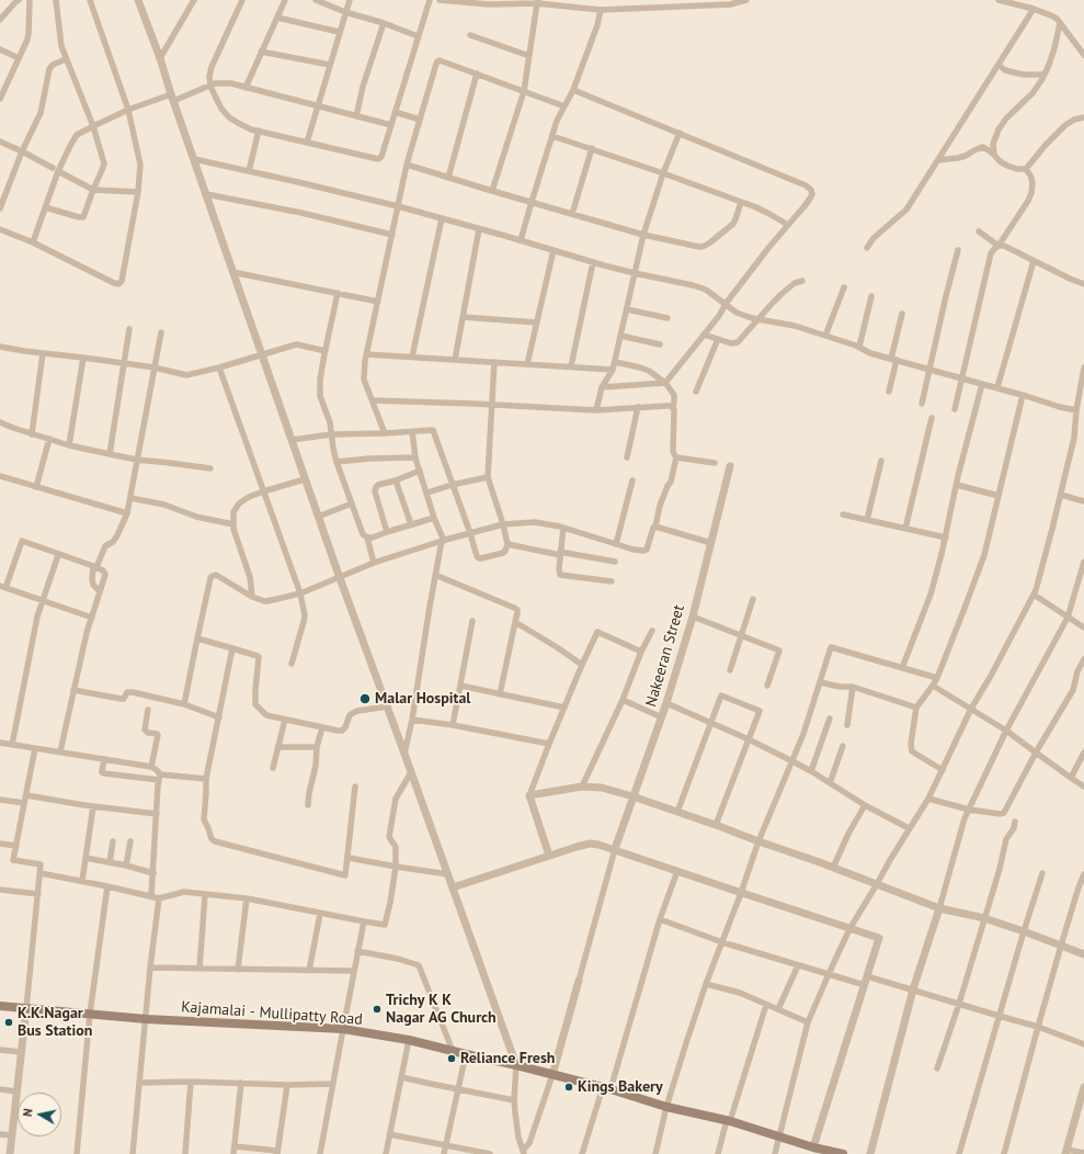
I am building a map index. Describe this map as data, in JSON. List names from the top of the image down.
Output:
{
  "streets": {
    "main road": ["Kajamalai - Mullipatty Road"],
    "street": ["Nakeeran Street"]
  },
  "places": [
    "Malar Hospital",
    "Trichy K K Nagar AG Church",
    "K.K.Nagar Bus Station",
    "Reliance Fresh",
    "Kings Bakery"
  ],
  "north": "left"
}
